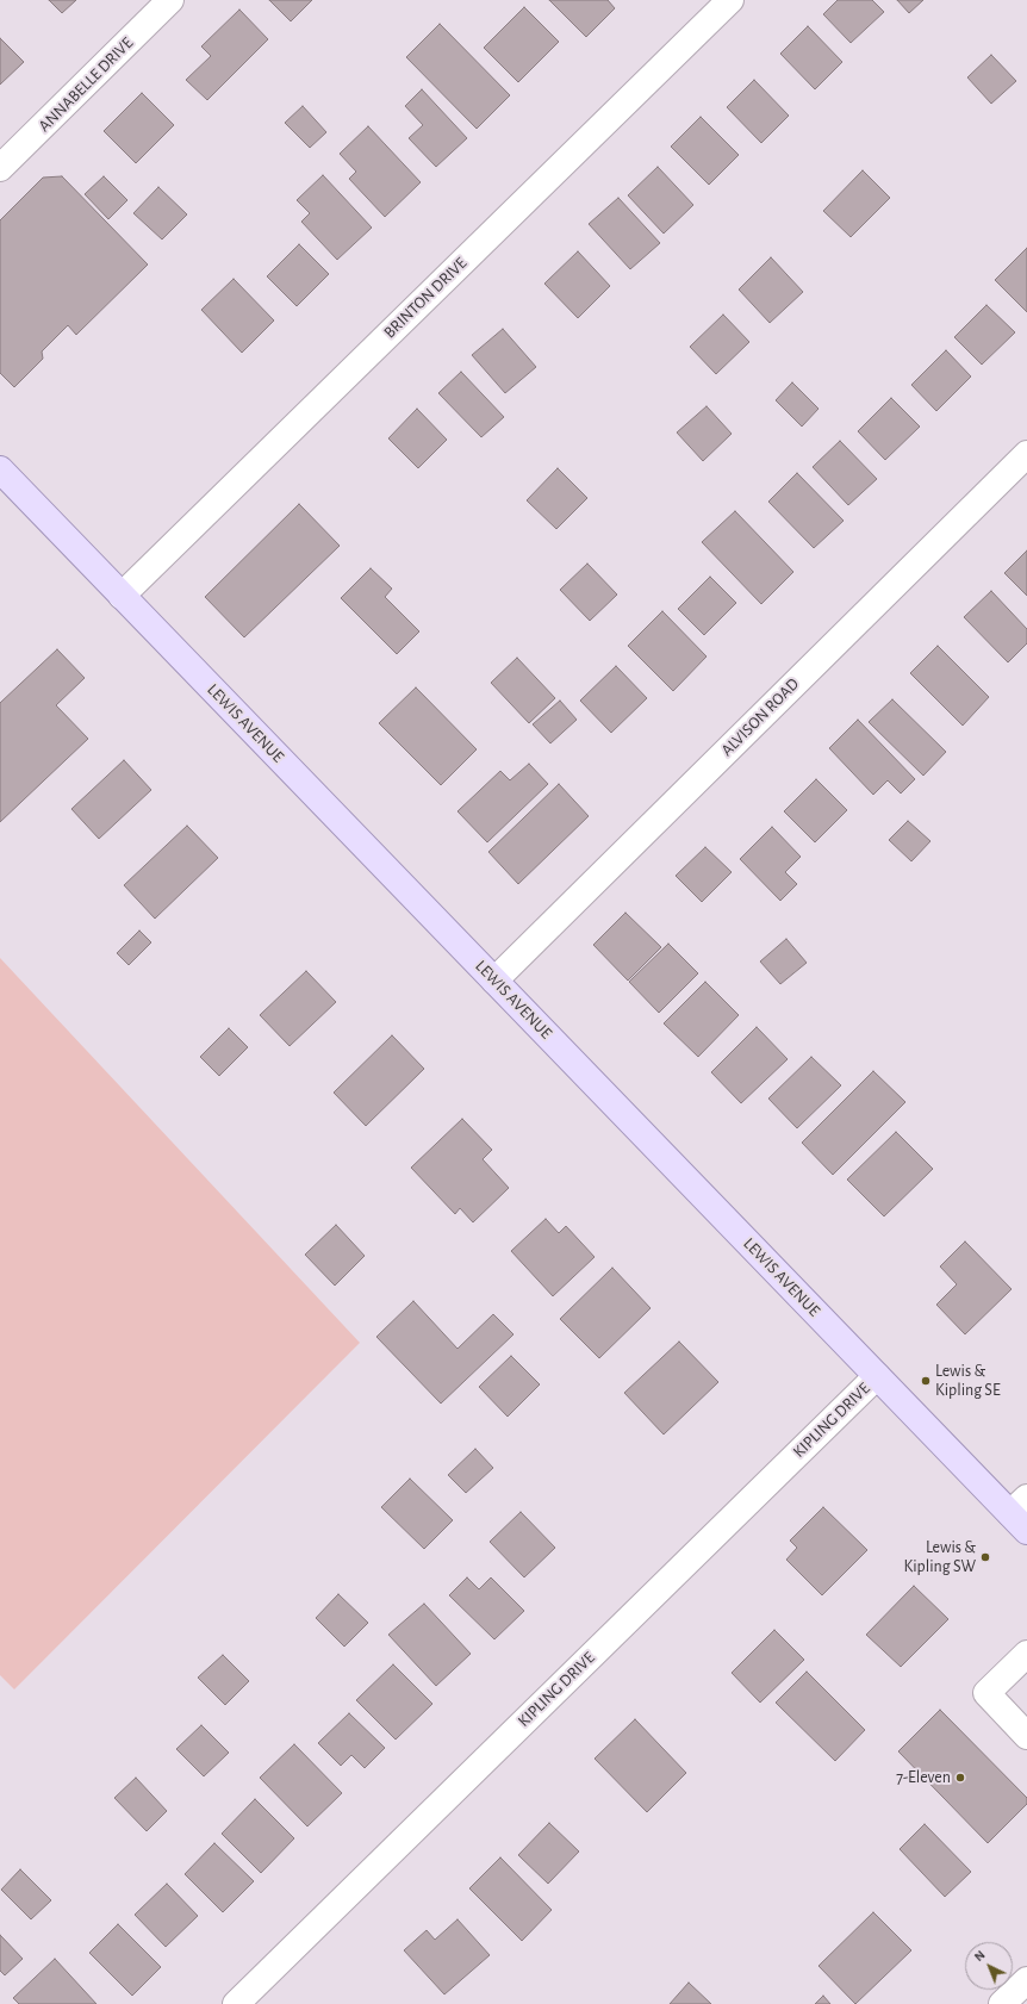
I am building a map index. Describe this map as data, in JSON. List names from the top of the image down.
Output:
{
  "streets": {
    "main road": ["LEWIS AVENUE"],
    "street": [
      "ANNABELLE DRIVE",
      "BRINTON DRIVE",
      "ALVISON ROAD",
      "KIPLING DRIVE"
    ]
  },
  "crossings": [
    ["BRINTON DRIVE", "LEWIS AVENUE"],
    ["ALVISON ROAD", "LEWIS AVENUE"],
    ["LEWIS AVENUE", "KIPLING DRIVE"]
  ],
  "places": ["Lewis & Kipling SE", "Lewis & Kipling SW", "7-Eleven"],
  "north": "top left"
}
